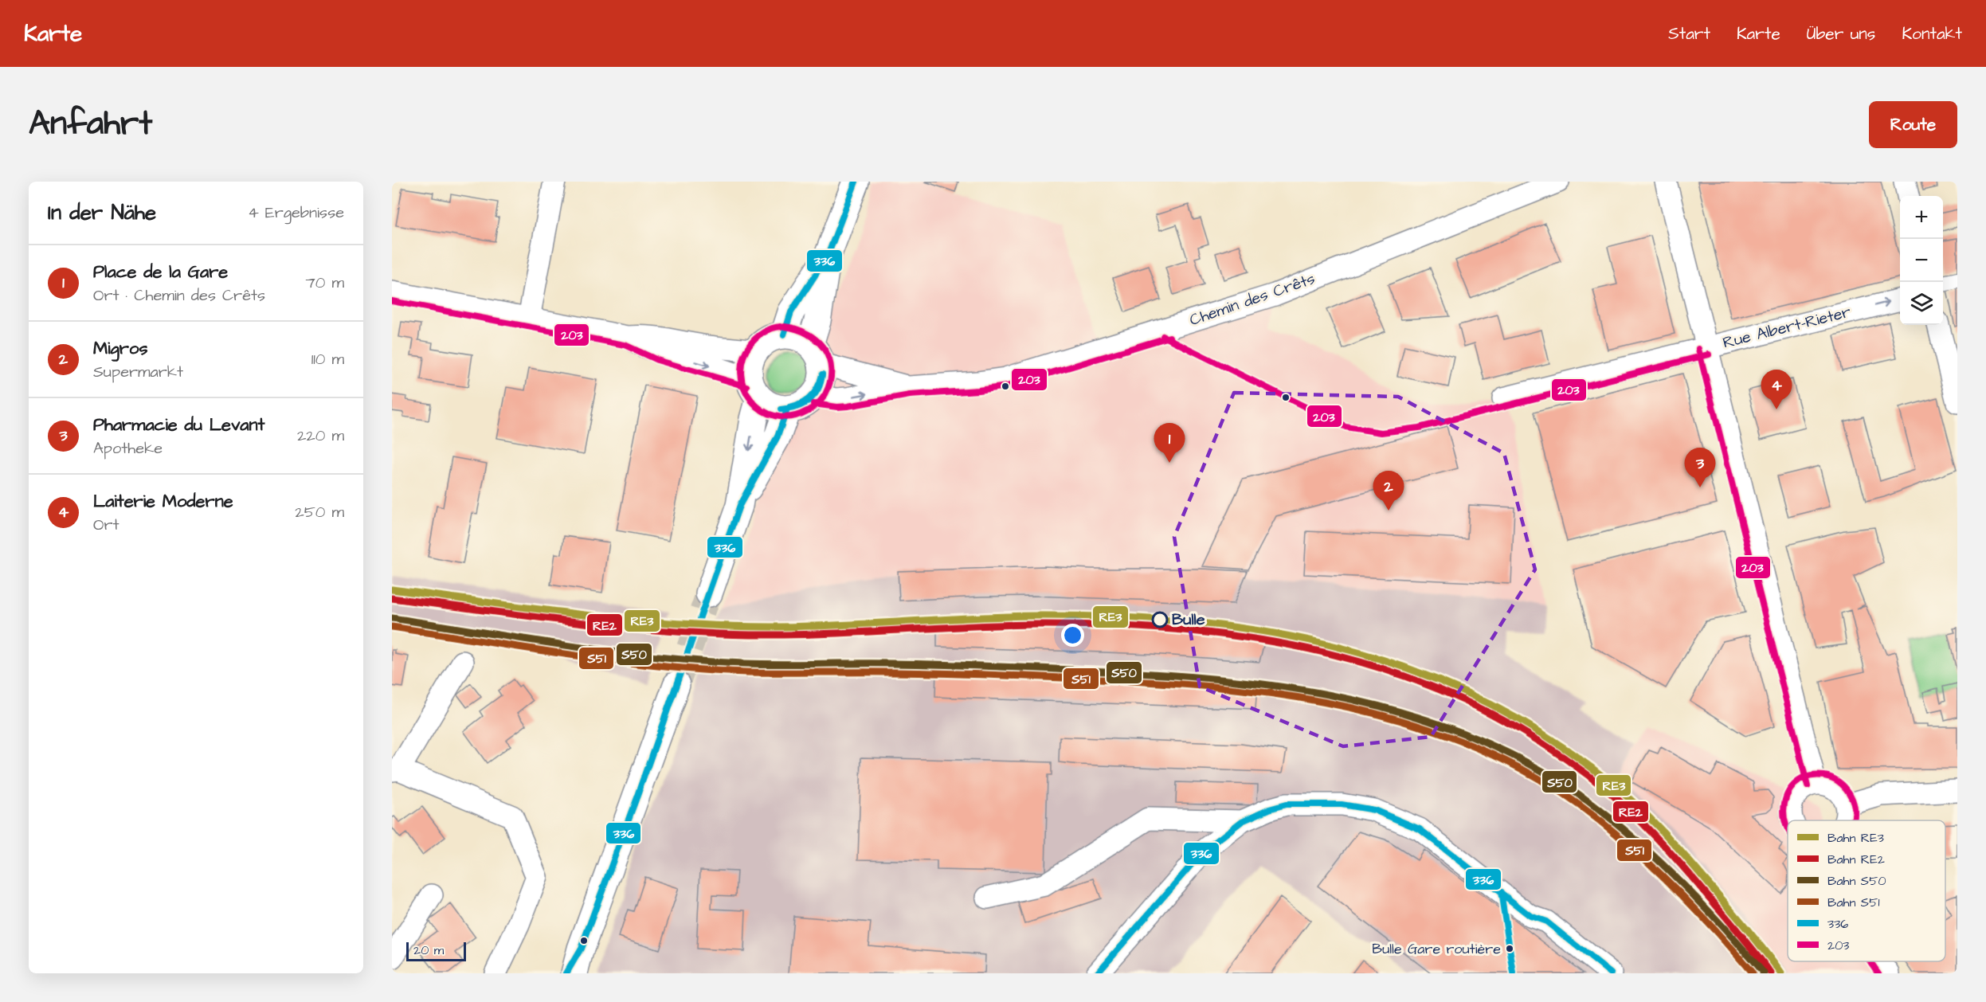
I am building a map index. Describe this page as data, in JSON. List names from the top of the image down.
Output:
{
  "streets": {
    "street": ["Chemin des Crêts", "Rue Albert-Rieter"]
  },
  "one_way": ["Rue Albert-Rieter"],
  "places": ["Bulle", "Bulle Gare routière"],
  "lines": [
    "transit line 336",
    "transit line 203",
    "rail line RE3",
    "rail line RE2",
    "rail line S50",
    "rail line S51"
  ],
  "legend": [
    "Bahn RE3",
    "Bahn RE2",
    "Bahn S50",
    "Bahn S51",
    "336",
    "203"
  ],
  "scale_bar": "20 m",
  "page": {
    "header": "Karte",
    "nav": [
      "Start",
      "Karte",
      "Über uns",
      "Kontakt"
    ],
    "title": "Anfahrt",
    "buttons": "Route",
    "heading": ["In der Nähe", "4 Ergebnisse"],
    "map_buttons": ["+", "−"],
    "list": [
      {
        "mark": "1",
        "name": "Place de la Gare",
        "note": "Ort · Chemin des Crêts",
        "value": "70 m"
      },
      {
        "mark": "2",
        "name": "Migros",
        "note": "Supermarkt",
        "value": "110 m"
      },
      {
        "mark": "3",
        "name": "Pharmacie du Levant",
        "note": "Apotheke",
        "value": "220 m"
      },
      {
        "mark": "4",
        "name": "Laiterie Moderne",
        "note": "Ort",
        "value": "250 m"
      }
    ],
    "pins": [
      "4",
      "1",
      "3",
      "2"
    ],
    "scale": "20 m"
  }
}
